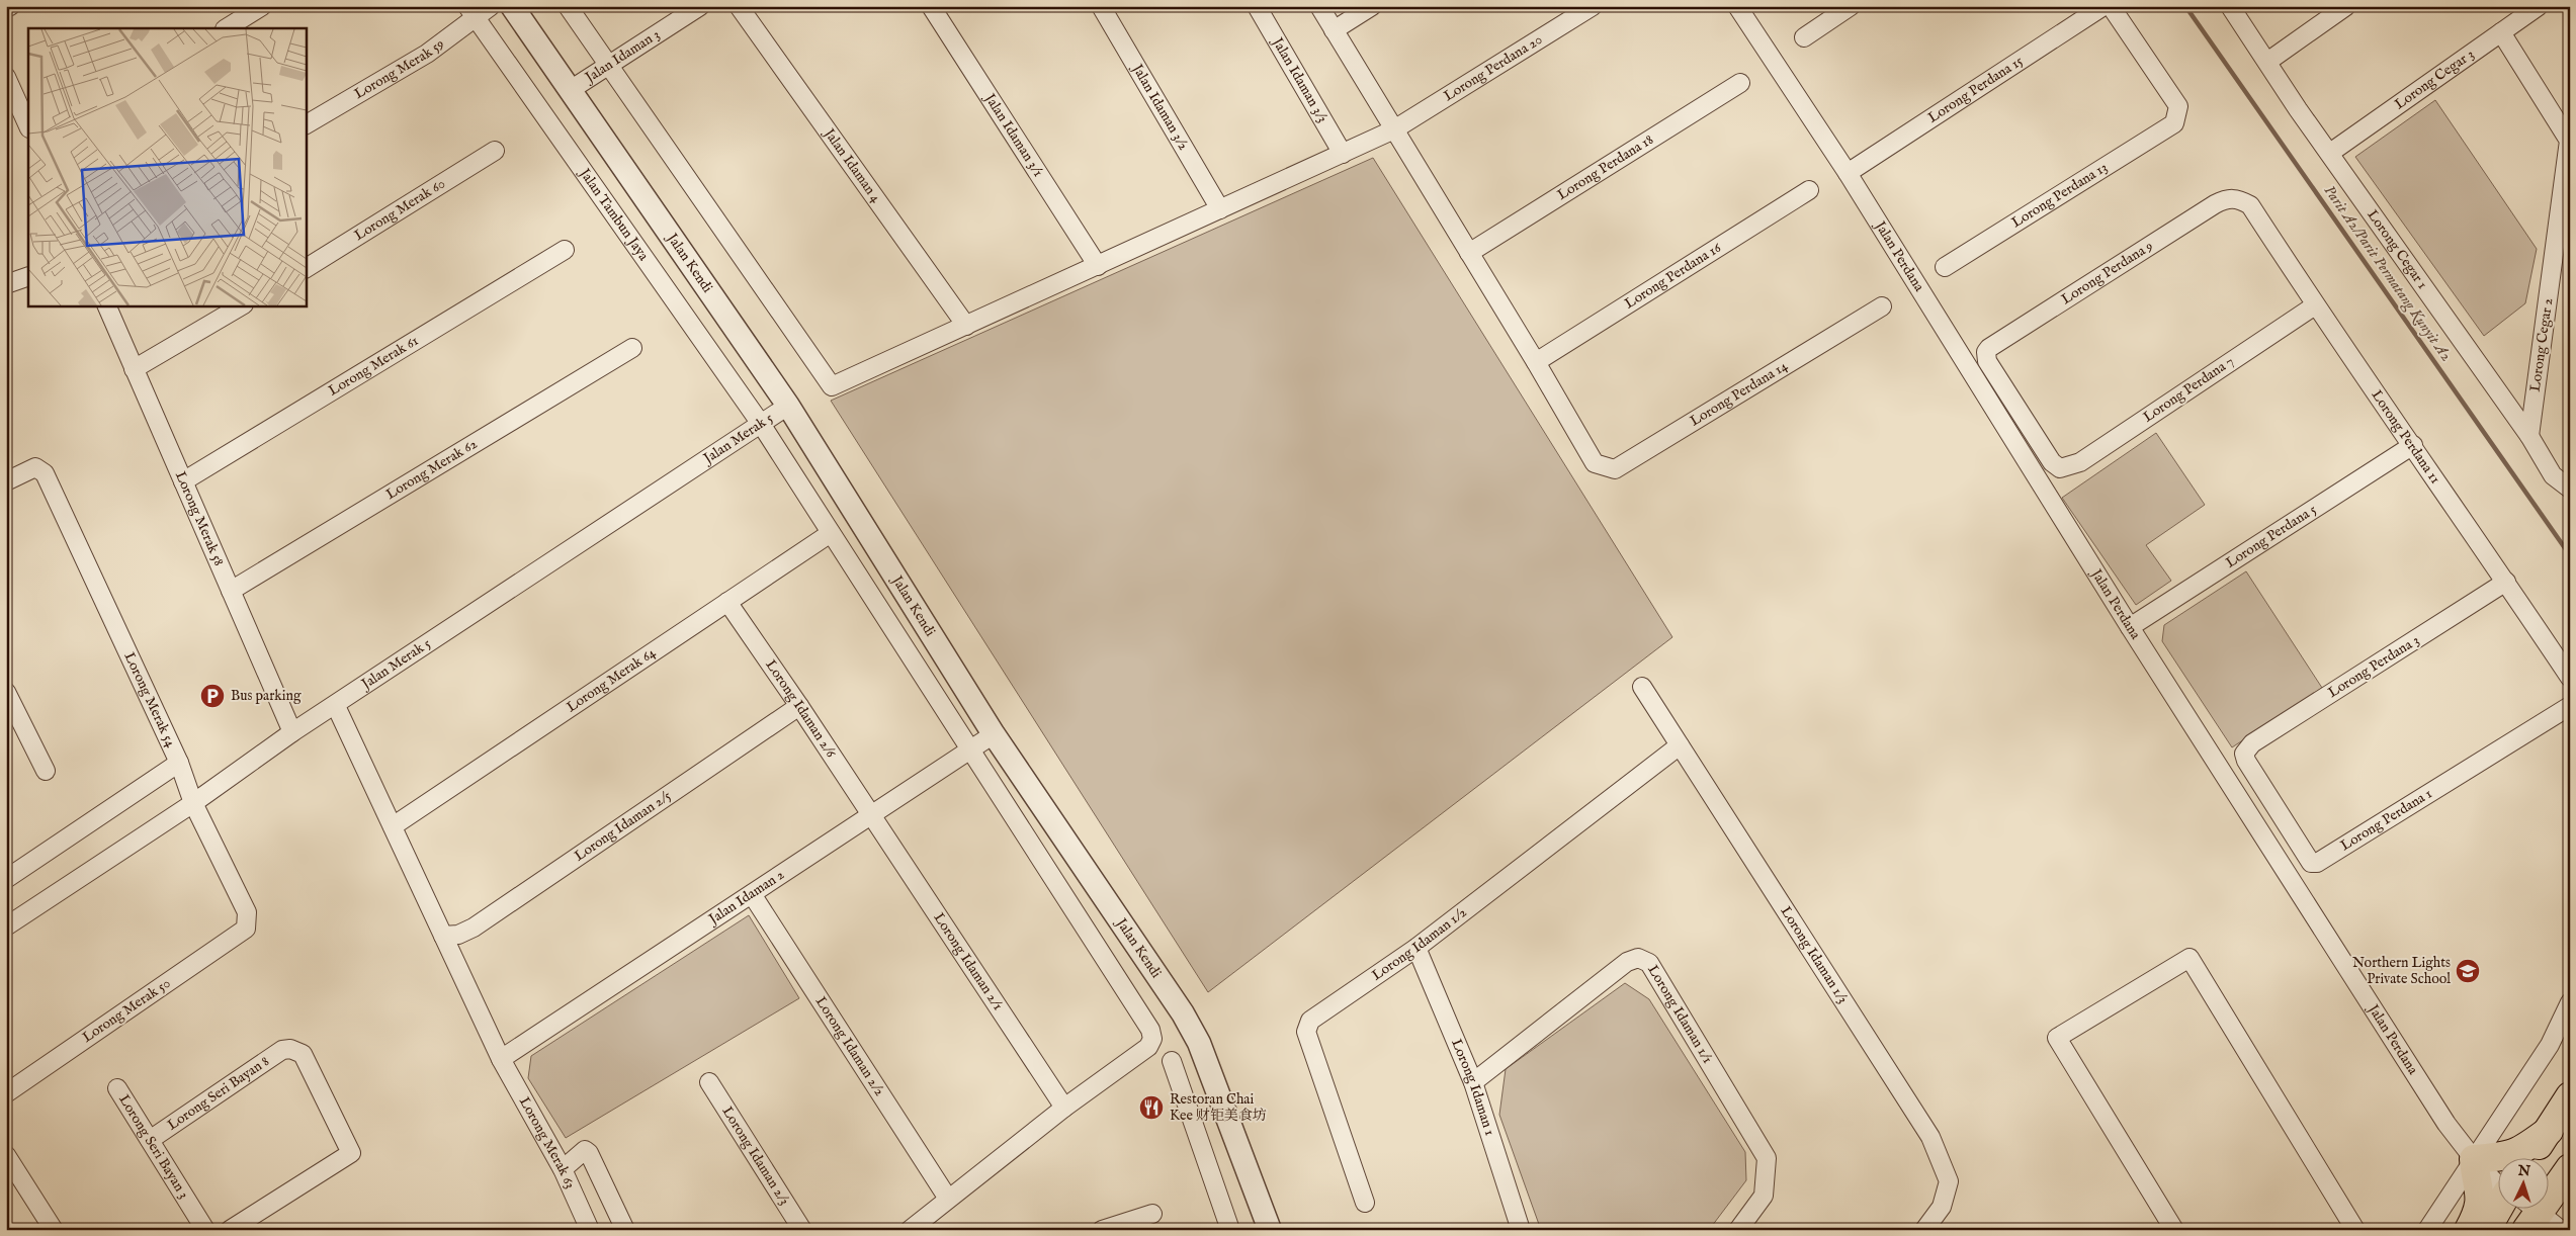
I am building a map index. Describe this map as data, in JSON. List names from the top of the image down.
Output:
{
  "streets": {
    "street": [
      "Jalan Idaman 3",
      "Lorong Perdana 20",
      "Lorong Merak 59",
      "Jalan Idaman 3/3",
      "Lorong Cegar 3",
      "Lorong Perdana 15",
      "Jalan Idaman 3/2",
      "Jalan Idaman 3/1",
      "Jalan Idaman 4",
      "Lorong Perdana 18",
      "Lorong Perdana 13",
      "Lorong Merak 60",
      "Jalan Tambun Jaya",
      "Lorong Cegar 1",
      "Jalan Perdana",
      "Jalan Kendi",
      "Lorong Perdana 9",
      "Lorong Perdana 16",
      "Lorong Cegar 2",
      "Lorong Merak 61",
      "Lorong Perdana 7",
      "Lorong Perdana 14",
      "Lorong Perdana 11",
      "Jalan Merak 5",
      "Lorong Merak 62",
      "Lorong Merak 58",
      "Lorong Perdana 5",
      "Lorong Perdana 3",
      "Lorong Merak 64",
      "Lorong Merak 54",
      "Lorong Idaman 2/6",
      "Lorong Perdana 1",
      "Lorong Idaman 2/5",
      "Jalan Idaman 2",
      "Lorong Idaman 1/2",
      "Lorong Idaman 1/3",
      "Lorong Idaman 2/1",
      "Lorong Merak 50",
      "Lorong Idaman 1/1",
      "Lorong Idaman 2/2",
      "Lorong Idaman 1",
      "Lorong Seri Bayan 8",
      "Lorong Merak 63",
      "Lorong Seri Bayan 3",
      "Lorong Idaman 2/3"
    ]
  },
  "crossings": [
    ["Jalan Idaman 3", "Lorong Perdana 20"],
    ["Jalan Idaman 3", "Jalan Kendi"],
    ["Lorong Perdana 20", "Jalan Idaman 3/3"],
    ["Lorong Perdana 20", "Jalan Idaman 3/2"],
    ["Lorong Perdana 20", "Jalan Idaman 3/1"],
    ["Lorong Perdana 20", "Jalan Idaman 4"],
    ["Lorong Merak 59", "Jalan Tambun Jaya"],
    ["Lorong Cegar 3", "Lorong Cegar 1"],
    ["Lorong Cegar 3", "Lorong Cegar 2"],
    ["Lorong Perdana 15", "Jalan Perdana"],
    ["Jalan Tambun Jaya", "Jalan Merak 5"],
    ["Lorong Cegar 1", "Lorong Cegar 2"],
    ["Jalan Perdana", "Lorong Perdana 5"],
    ["Jalan Kendi", "Jalan Merak 5"],
    ["Jalan Kendi", "Jalan Idaman 2"],
    ["Lorong Perdana 9", "Lorong Perdana 7"],
    ["Lorong Perdana 9", "Lorong Perdana 11"],
    ["Lorong Perdana 16", "Lorong Perdana 14"],
    ["Lorong Merak 61", "Lorong Merak 58"],
    ["Lorong Perdana 7", "Lorong Perdana 11"],
    ["Lorong Perdana 11", "Lorong Perdana 5"],
    ["Lorong Perdana 11", "Lorong Perdana 3"],
    ["Jalan Merak 5", "Lorong Merak 58"],
    ["Jalan Merak 5", "Lorong Merak 54"],
    ["Jalan Merak 5", "Lorong Merak 63"],
    ["Lorong Merak 62", "Lorong Merak 58"],
    ["Lorong Perdana 3", "Lorong Perdana 1"],
    ["Lorong Merak 64", "Lorong Idaman 2/6"],
    ["Lorong Merak 64", "Lorong Merak 63"],
    ["Lorong Merak 54", "Lorong Merak 50"],
    ["Lorong Idaman 2/6", "Lorong Idaman 2/5"],
    ["Lorong Idaman 2/6", "Jalan Idaman 2"],
    ["Lorong Idaman 2/6", "Lorong Idaman 2/1"],
    ["Lorong Idaman 2/5", "Lorong Merak 63"],
    ["Jalan Idaman 2", "Lorong Idaman 2/1"],
    ["Jalan Idaman 2", "Lorong Idaman 2/2"],
    ["Jalan Idaman 2", "Lorong Merak 63"],
    ["Lorong Idaman 1/2", "Lorong Idaman 1/3"],
    ["Lorong Idaman 1/2", "Lorong Idaman 1"],
    ["Lorong Idaman 1/1", "Lorong Idaman 1"],
    ["Lorong Seri Bayan 8", "Lorong Seri Bayan 3"]
  ],
  "water": ["Parit A2/Parit Permatang Kunyit A2"],
  "places": {
    "parking": ["Bus parking"],
    "school or university": ["Northern Lights Private School"],
    "restaurant": ["Restoran Chai Kee 财钜美食坊"]
  },
  "north": "top"
}
